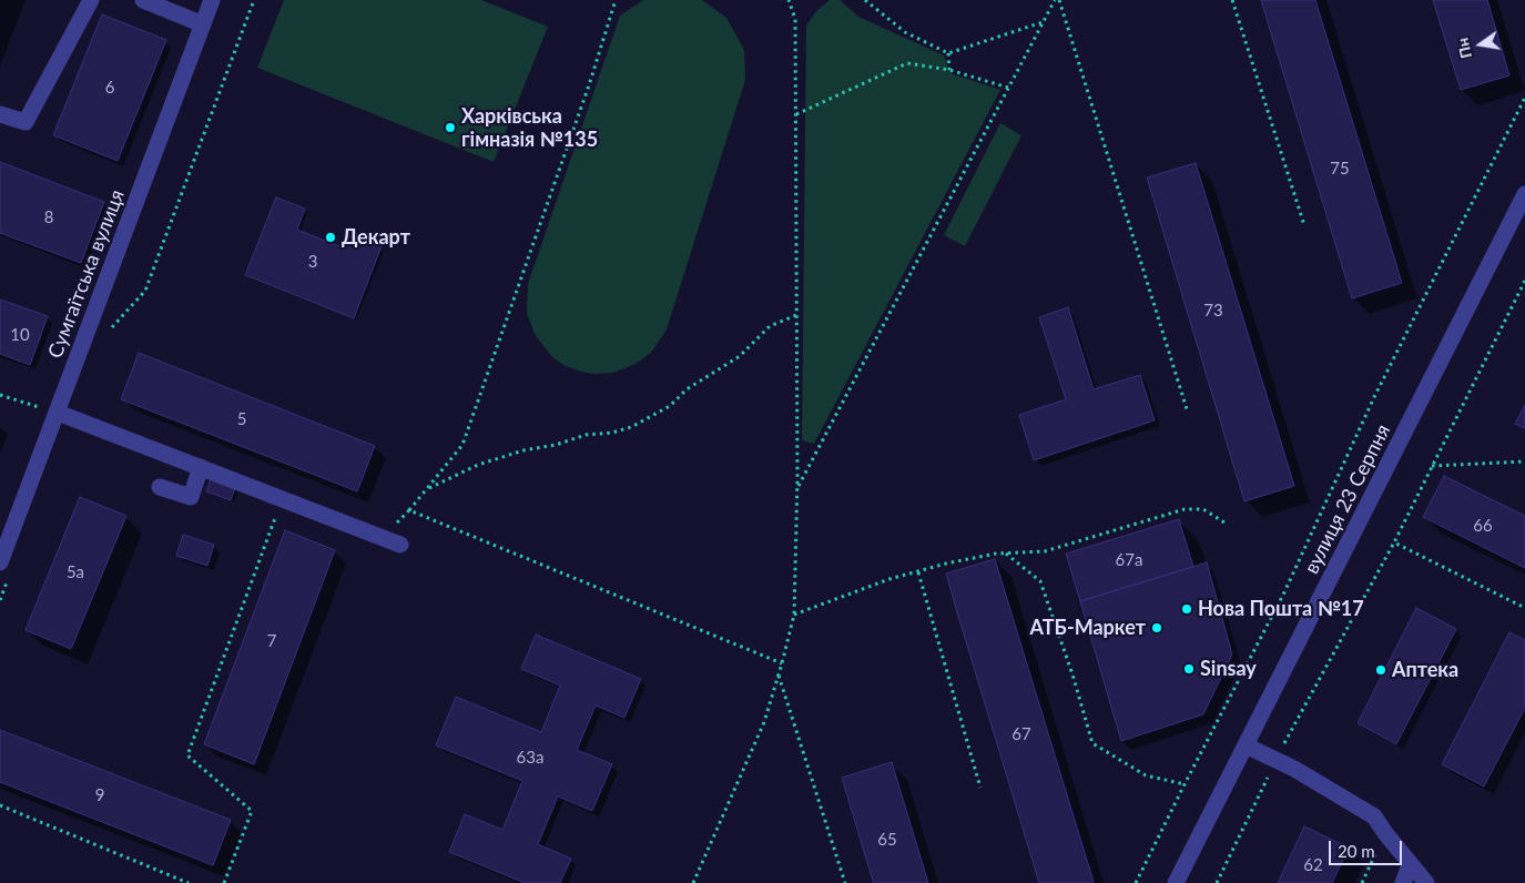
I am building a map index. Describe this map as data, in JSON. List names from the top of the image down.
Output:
{
  "streets": {
    "street": ["Сумгаїтська вулиця", "вулиця 23 Серпня"]
  },
  "places": [
    "Харківська гімназія №135",
    "Декарт",
    "Нова Пошта №17",
    "АТБ-Маркет",
    "Sinsay",
    "Аптека"
  ],
  "house_numbers": [
    "6",
    "75",
    "8",
    "3",
    "73",
    "10",
    "5",
    "66",
    "67а",
    "5а",
    "7",
    "67",
    "63а",
    "9",
    "65",
    "62"
  ],
  "scale_bar": "20 m",
  "north": "left"
}
